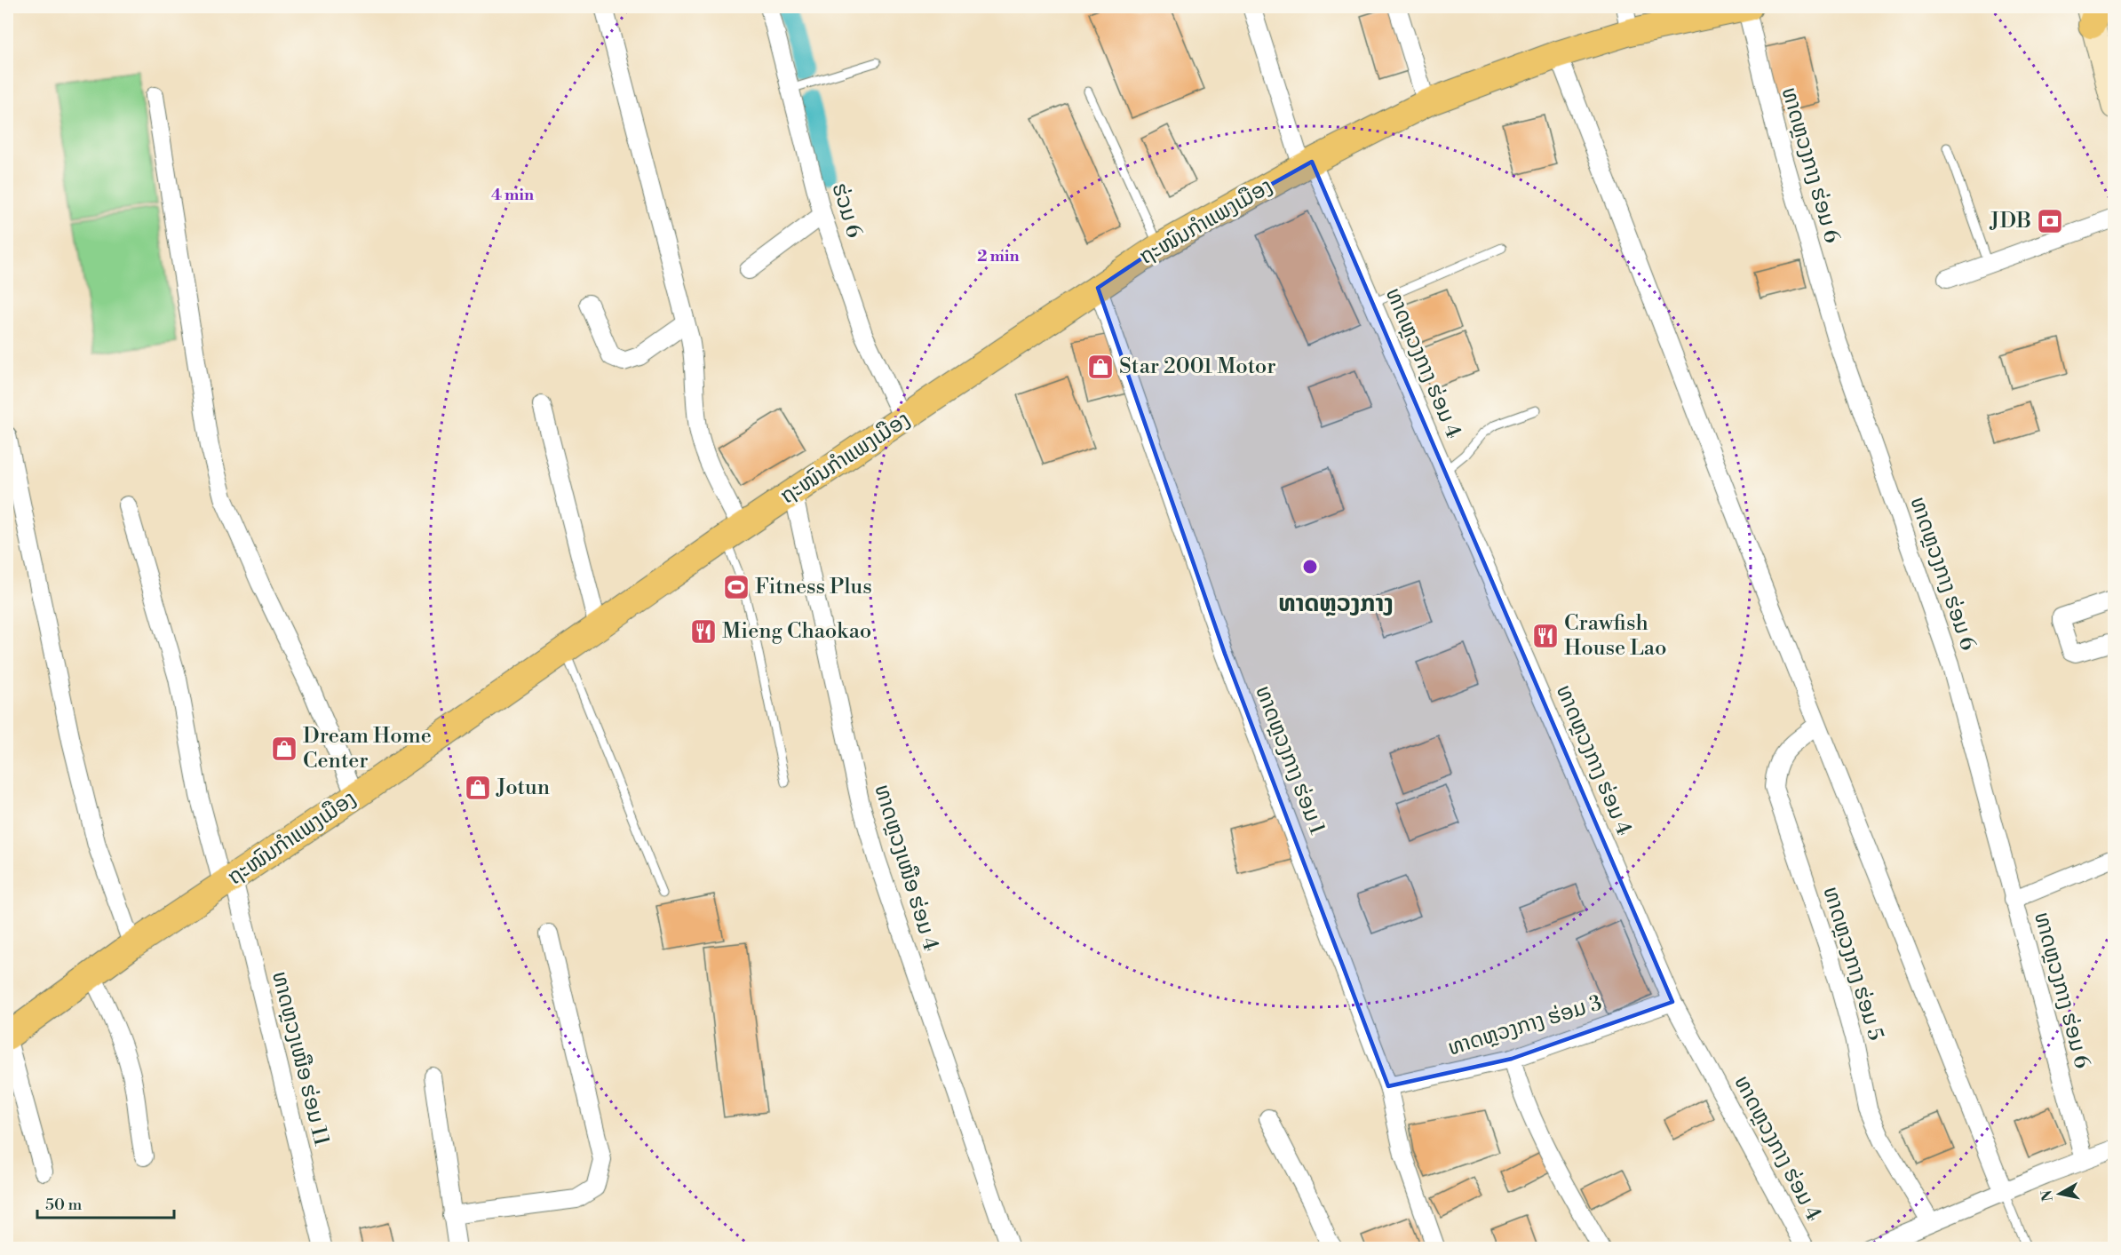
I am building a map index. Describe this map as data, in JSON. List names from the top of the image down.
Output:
{
  "streets": {
    "main road": ["ຖະໜົນກຳແພງເມືອງ"],
    "street": [
      "ທາດຫຼວງກາງ ຮ່ອມ 6",
      "ຮ່ວມ 6",
      "ທາດຫຼວງກາງ ຮ່ອມ 4",
      "ທາດຫຼວງກາງ ຮ່ອມ 1",
      "ທາດຫຼວງເໜືອ ຮ່ອມ 4",
      "ທາດຫຼວງກາງ ຮ່ອມ 5",
      "ທາດຫຼວງກາງ ຮ່ອມ 3",
      "ທາດຫຼວງເໜືອ ຮ່ອມ 11"
    ]
  },
  "crossings": [
    ["ທາດຫຼວງກາງ ຮ່ອມ 6", "ຖະໜົນກຳແພງເມືອງ"],
    ["ຮ່ວມ 6", "ຖະໜົນກຳແພງເມືອງ"],
    ["ຖະໜົນກຳແພງເມືອງ", "ທາດຫຼວງກາງ ຮ່ອມ 4"],
    ["ຖະໜົນກຳແພງເມືອງ", "ທາດຫຼວງກາງ ຮ່ອມ 1"],
    ["ຖະໜົນກຳແພງເມືອງ", "ທາດຫຼວງເໜືອ ຮ່ອມ 4"],
    ["ຖະໜົນກຳແພງເມືອງ", "ທາດຫຼວງເໜືອ ຮ່ອມ 11"],
    ["ທາດຫຼວງກາງ ຮ່ອມ 4", "ທາດຫຼວງກາງ ຮ່ອມ 3"],
    ["ທາດຫຼວງກາງ ຮ່ອມ 1", "ທາດຫຼວງກາງ ຮ່ອມ 3"]
  ],
  "districts": ["ທາດຫຼວງກາງ"],
  "places": {
    "bank": ["JDB"],
    "shop": ["Star 2001 Motor", "Dream Home Center", "Jotun"],
    "sports": ["Fitness Plus"],
    "restaurant": ["Mieng Chaokao", "Crawfish House Lao"]
  },
  "scale_bar": "50 m",
  "north": "left",
  "rings": ["4 min", "2 min"]
}
